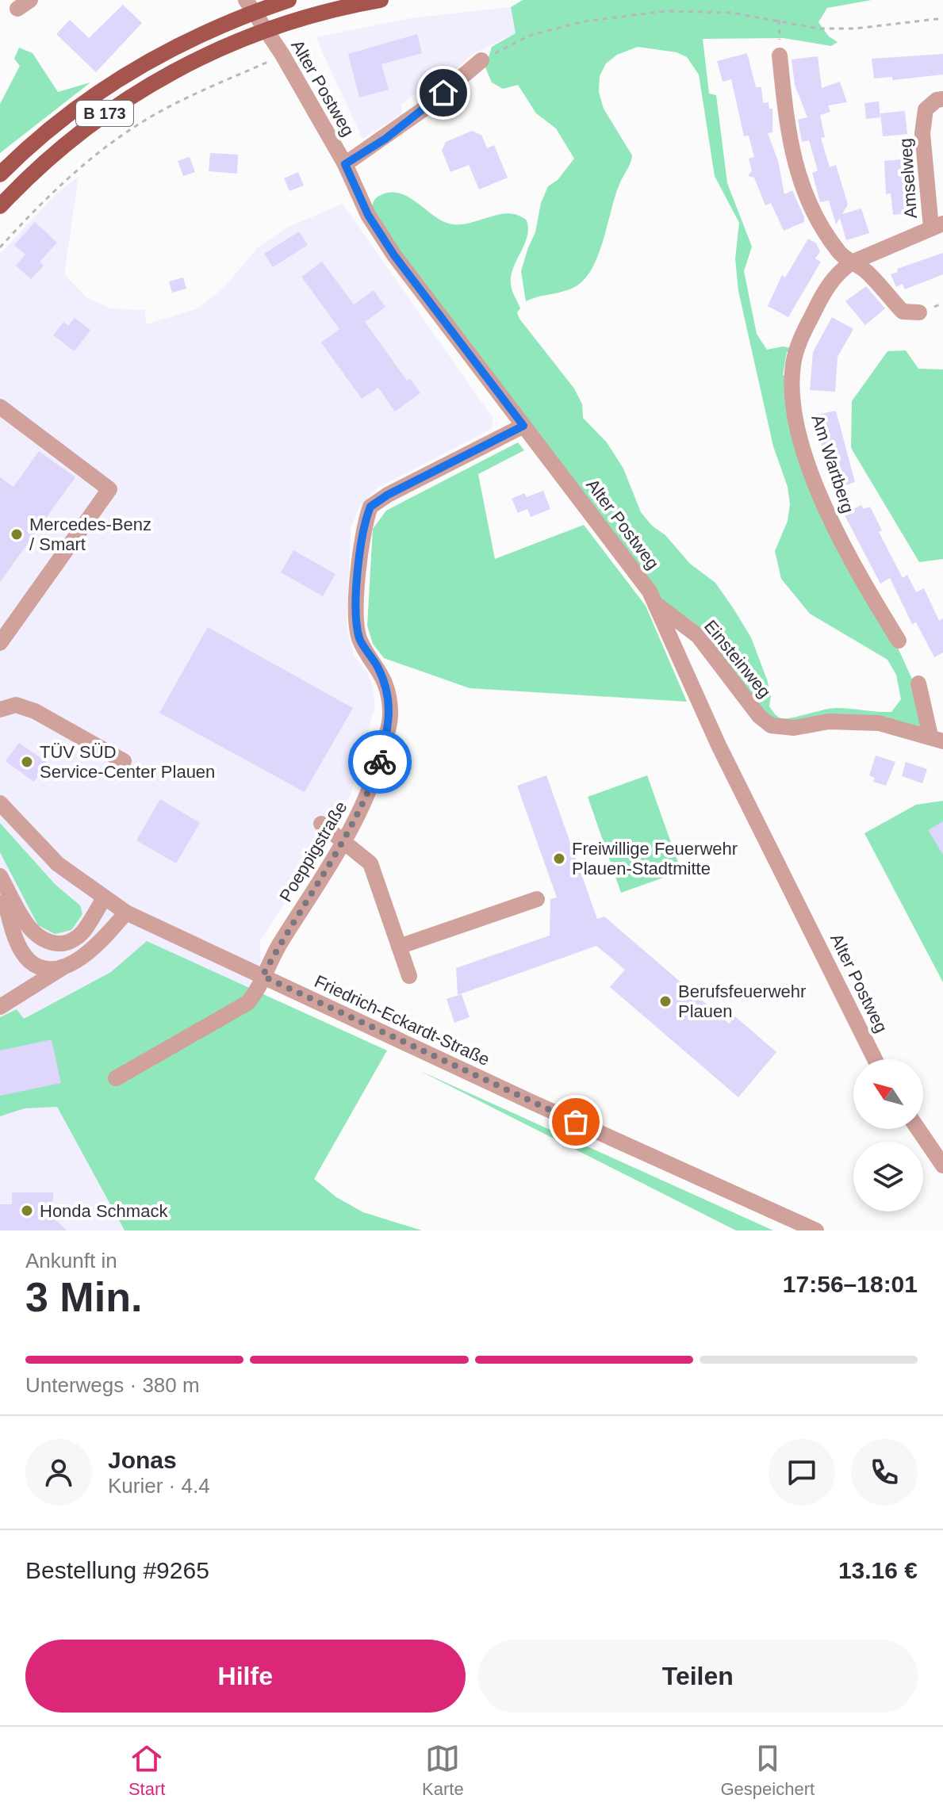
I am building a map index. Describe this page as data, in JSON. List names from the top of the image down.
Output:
{
  "streets": {
    "main road": ["B 173"],
    "street": [
      "Alter Postweg",
      "Amselweg",
      "Am Wartberg",
      "Einsteinweg",
      "Poeppigstraße",
      "Friedrich-Eckardt-Straße"
    ]
  },
  "crossings": [
    ["Alter Postweg", "Einsteinweg"],
    ["Alter Postweg", "Poeppigstraße"],
    ["Amselweg", "Am Wartberg"],
    ["Poeppigstraße", "Friedrich-Eckardt-Straße"]
  ],
  "places": [
    "Mercedes-Benz / Smart",
    "TÜV SÜD Service-Center Plauen",
    "Freiwillige Feuerwehr Plauen-Stadtmitte",
    "Berufsfeuerwehr Plauen",
    "Honda Schmack"
  ],
  "north": "top left",
  "page": {
    "heading": ["3 Min.", "Ankunft in", "17:56–18:01"],
    "panel": [
      "Jonas",
      "Kurier · 4.4",
      "Bestellung #9265",
      "13.16 €"
    ],
    "bar": "Unterwegs · 380 m",
    "buttons": ["Hilfe", "Teilen"],
    "tabs": ["Start", "Karte", "Gespeichert"]
  }
}
